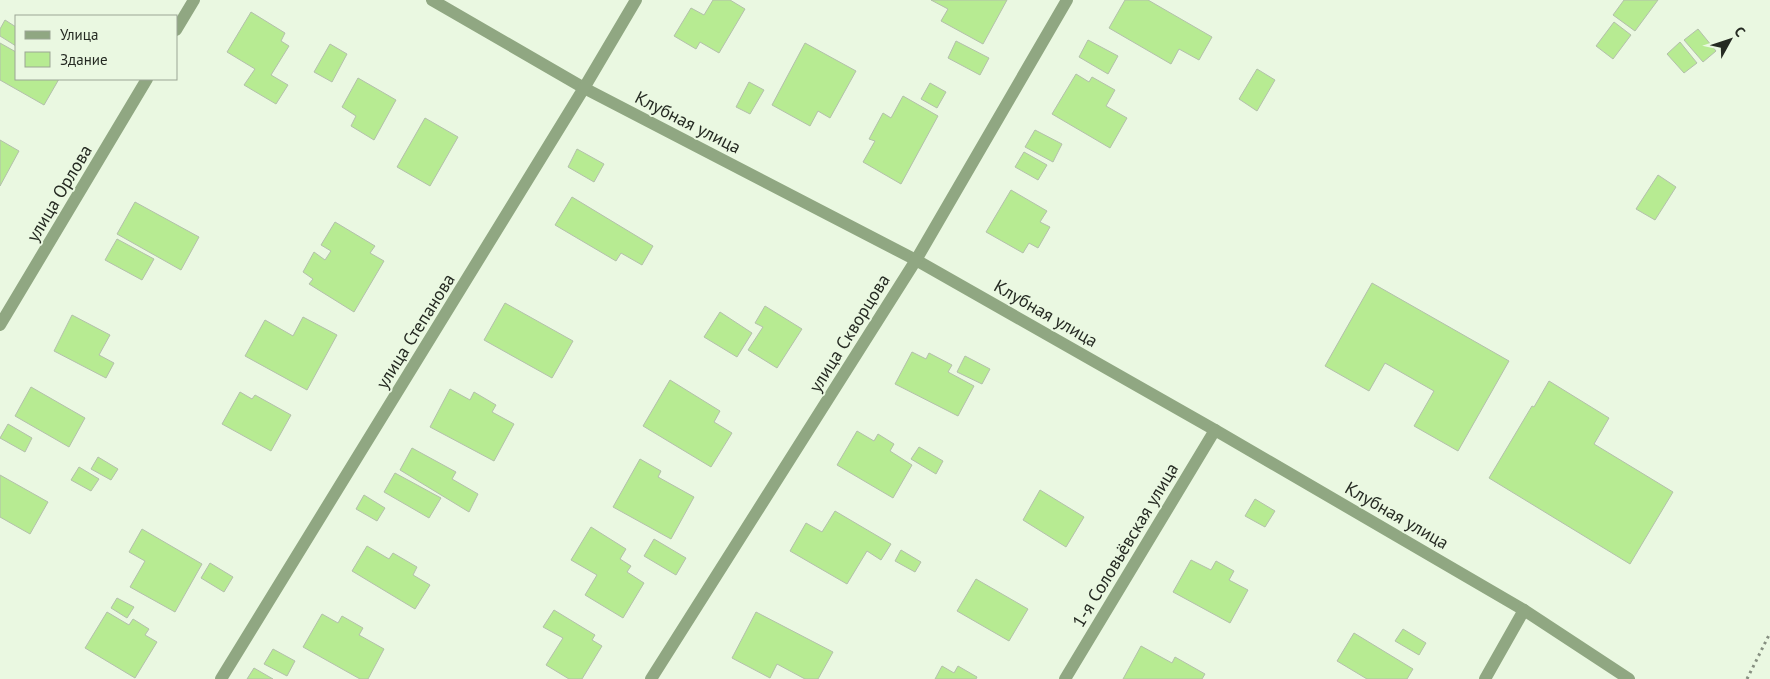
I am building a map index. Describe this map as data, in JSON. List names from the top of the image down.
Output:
{
  "streets": {
    "street": [
      "Клубная улица",
      "улица Орлова",
      "улица Степанова",
      "улица Скворцова",
      "1-я Соловьёвская улица"
    ]
  },
  "crossings": [
    ["Клубная улица", "улица Степанова"],
    ["Клубная улица", "улица Скворцова"],
    ["Клубная улица", "1-я Соловьёвская улица"]
  ],
  "legend": ["Улица", "Здание"],
  "north": "top right"
}
